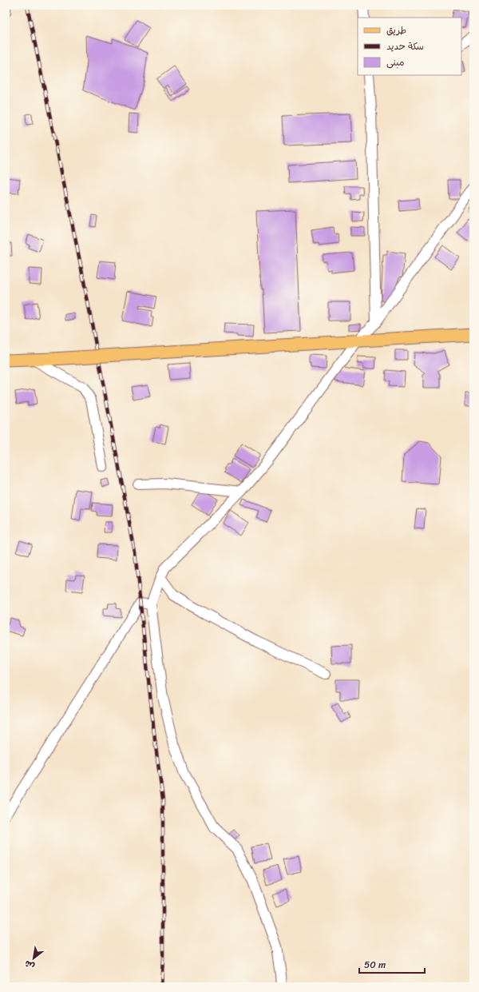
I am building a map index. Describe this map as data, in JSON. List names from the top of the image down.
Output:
{
  "legend": ["طريق", "سكة حديد", "مبنى"],
  "scale_bar": "50 m",
  "north": "bottom left"
}
